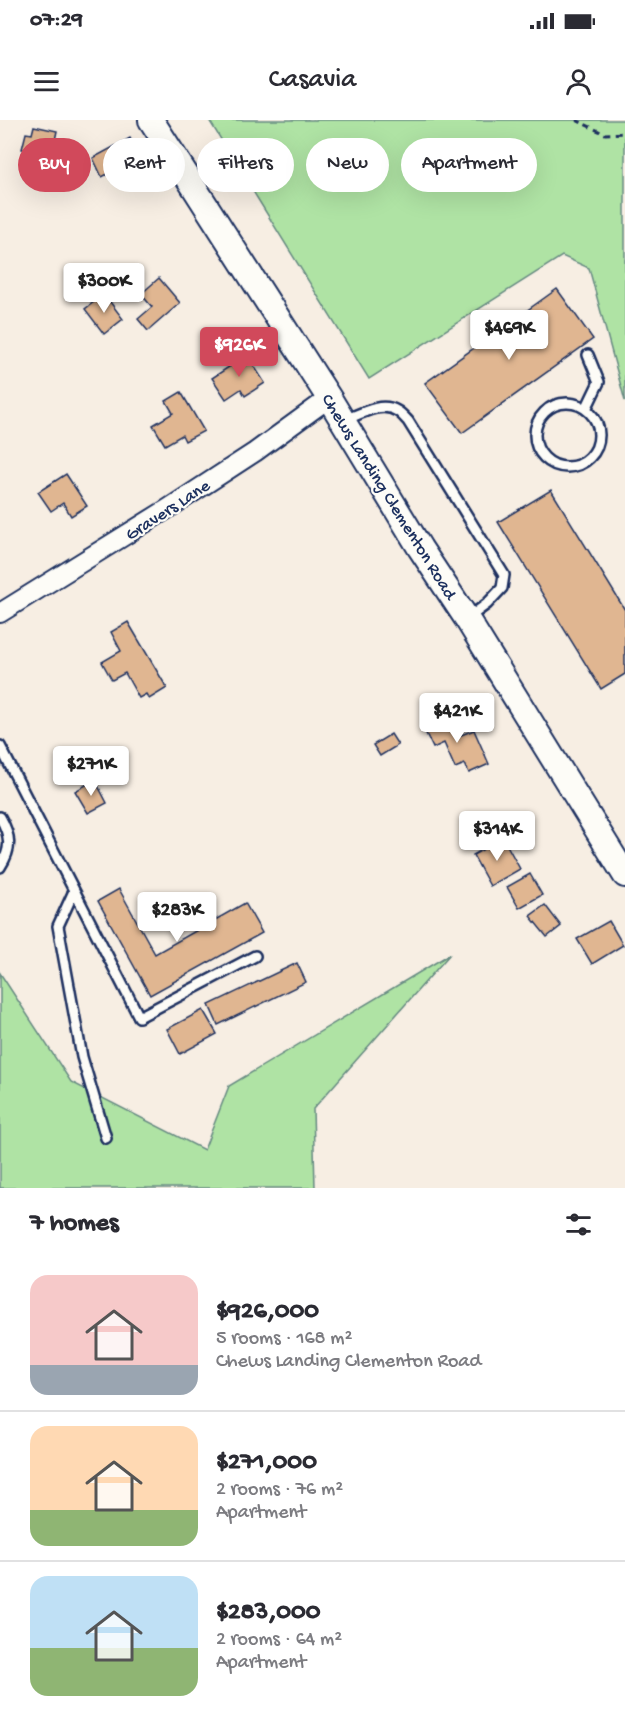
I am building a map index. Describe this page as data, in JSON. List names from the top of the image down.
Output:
{
  "streets": {
    "main road": ["Chews Landing Clementon Road"],
    "street": ["Gravers Lane"]
  },
  "crossings": [
    ["Chews Landing Clementon Road", "Gravers Lane"]
  ],
  "page": {
    "status": "07:29",
    "header": "Casavia",
    "chip": [
      "Buy",
      "Rent",
      "Filters",
      "New",
      "Apartment"
    ],
    "price": [
      "$300K",
      "$469K",
      "$926K",
      "$421K",
      "$271K",
      "$314K",
      "$283K"
    ],
    "heading": "7 homes",
    "list": [
      {
        "name": "$926,000",
        "note": "5 rooms · 168 m² · Chews Landing Clementon Road"
      },
      {
        "name": "$271,000",
        "note": "2 rooms · 76 m² · Apartment"
      },
      {
        "name": "$283,000",
        "note": "2 rooms · 64 m² · Apartment"
      }
    ]
  }
}
